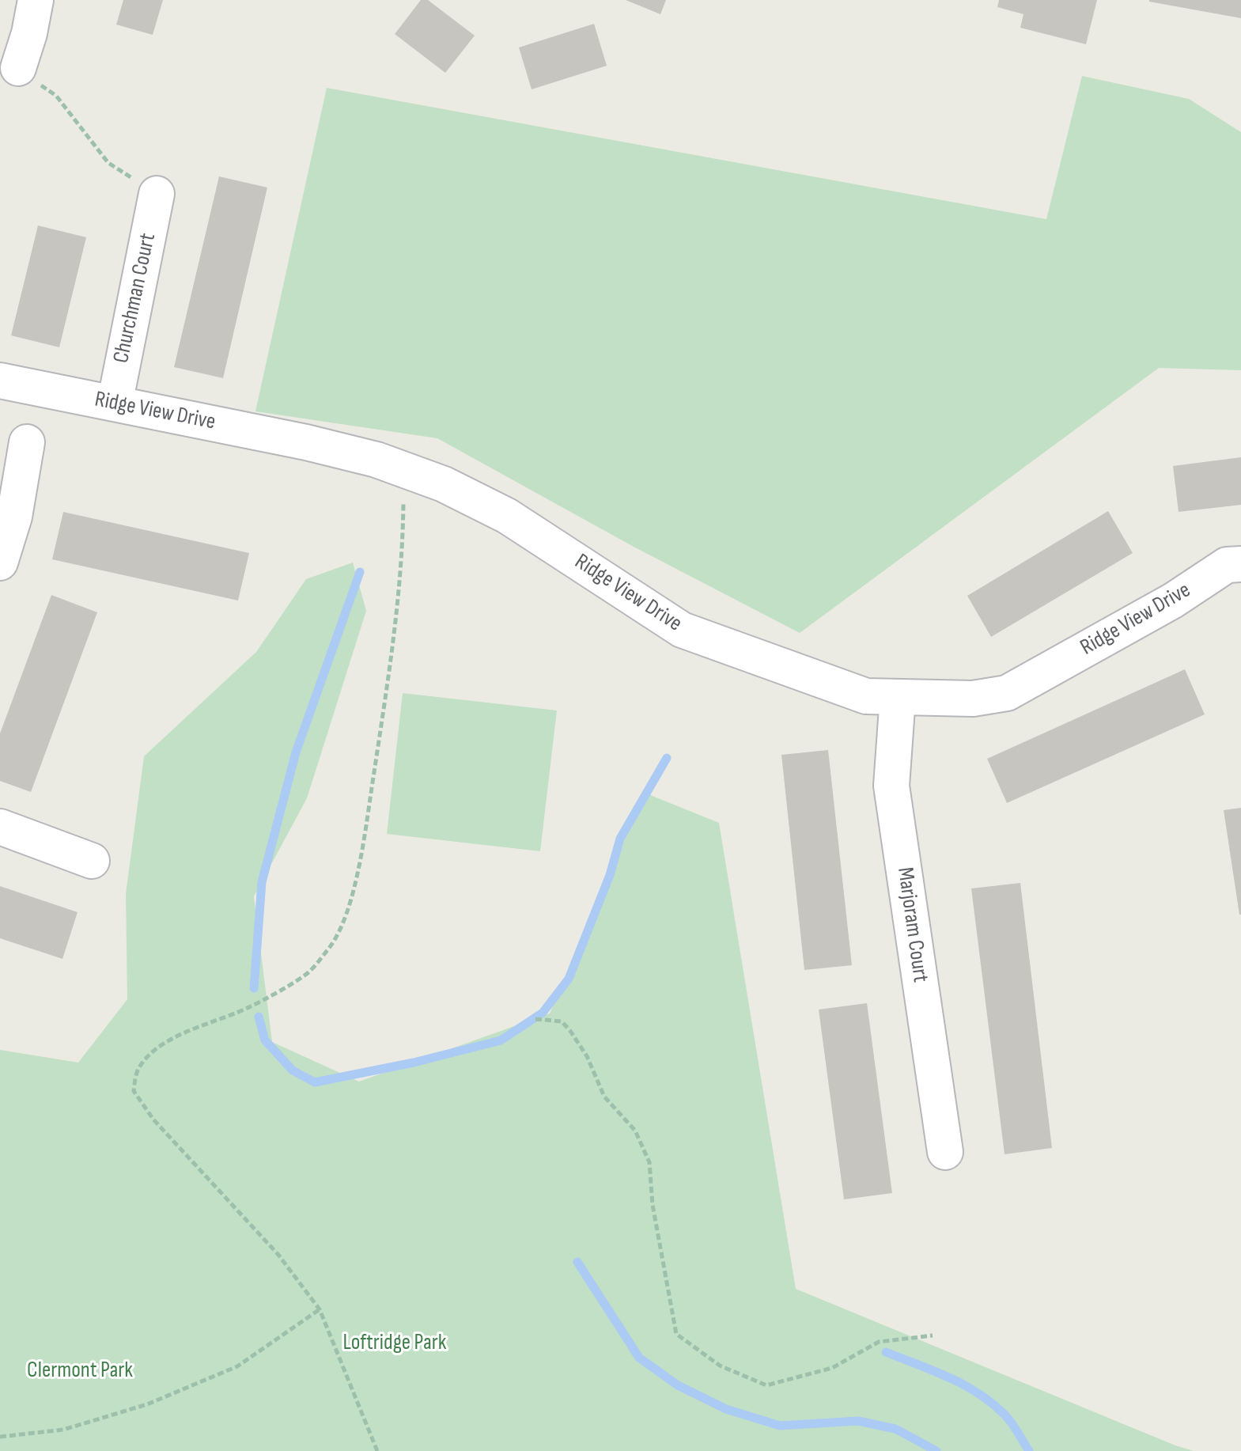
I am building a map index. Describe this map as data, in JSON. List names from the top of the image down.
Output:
{
  "streets": {
    "street": ["Churchman Court", "Ridge View Drive", "Marjoram Court"]
  },
  "crossings": [
    ["Churchman Court", "Ridge View Drive"],
    ["Ridge View Drive", "Marjoram Court"]
  ],
  "parks": ["Loftridge Park", "Clermont Park"]
}
